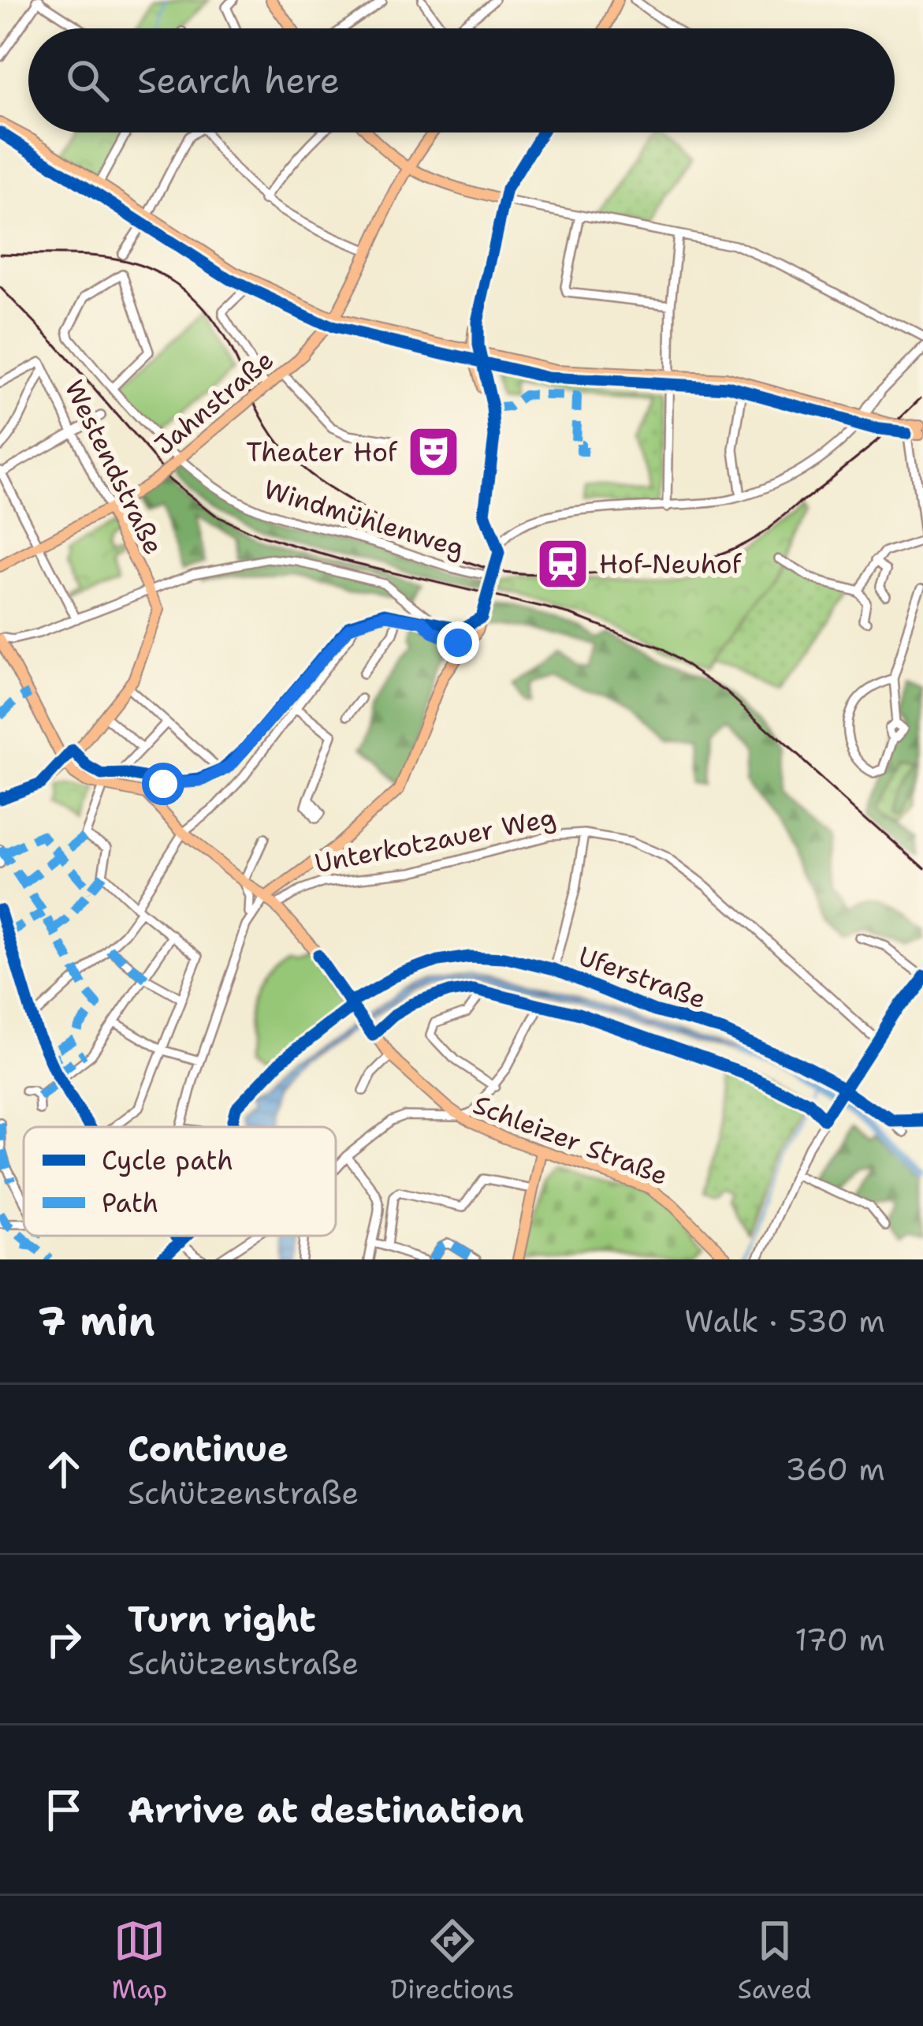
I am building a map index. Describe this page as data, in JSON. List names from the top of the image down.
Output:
{
  "streets": {
    "main road": ["Jahnstraße", "Westendstraße", "Schleizer Straße"],
    "street": ["Windmühlenweg", "Unterkotzauer Weg", "Uferstraße"]
  },
  "crossings": [
    ["Jahnstraße", "Westendstraße"],
    ["Jahnstraße", "Windmühlenweg"]
  ],
  "places": {
    "theatre": ["Theater Hof"],
    "station": ["Hof-Neuhof"]
  },
  "legend": ["Cycle path", "Path"],
  "page": {
    "search": "Search here",
    "heading": ["7 min", "Walk · 530 m"],
    "list": [
      ["Continue", "Schützenstraße", "360 m"],
      ["Turn right", "Schützenstraße", "170 m"],
      "Arrive at destination"
    ],
    "nav": ["Map", "Directions", "Saved"]
  }
}
